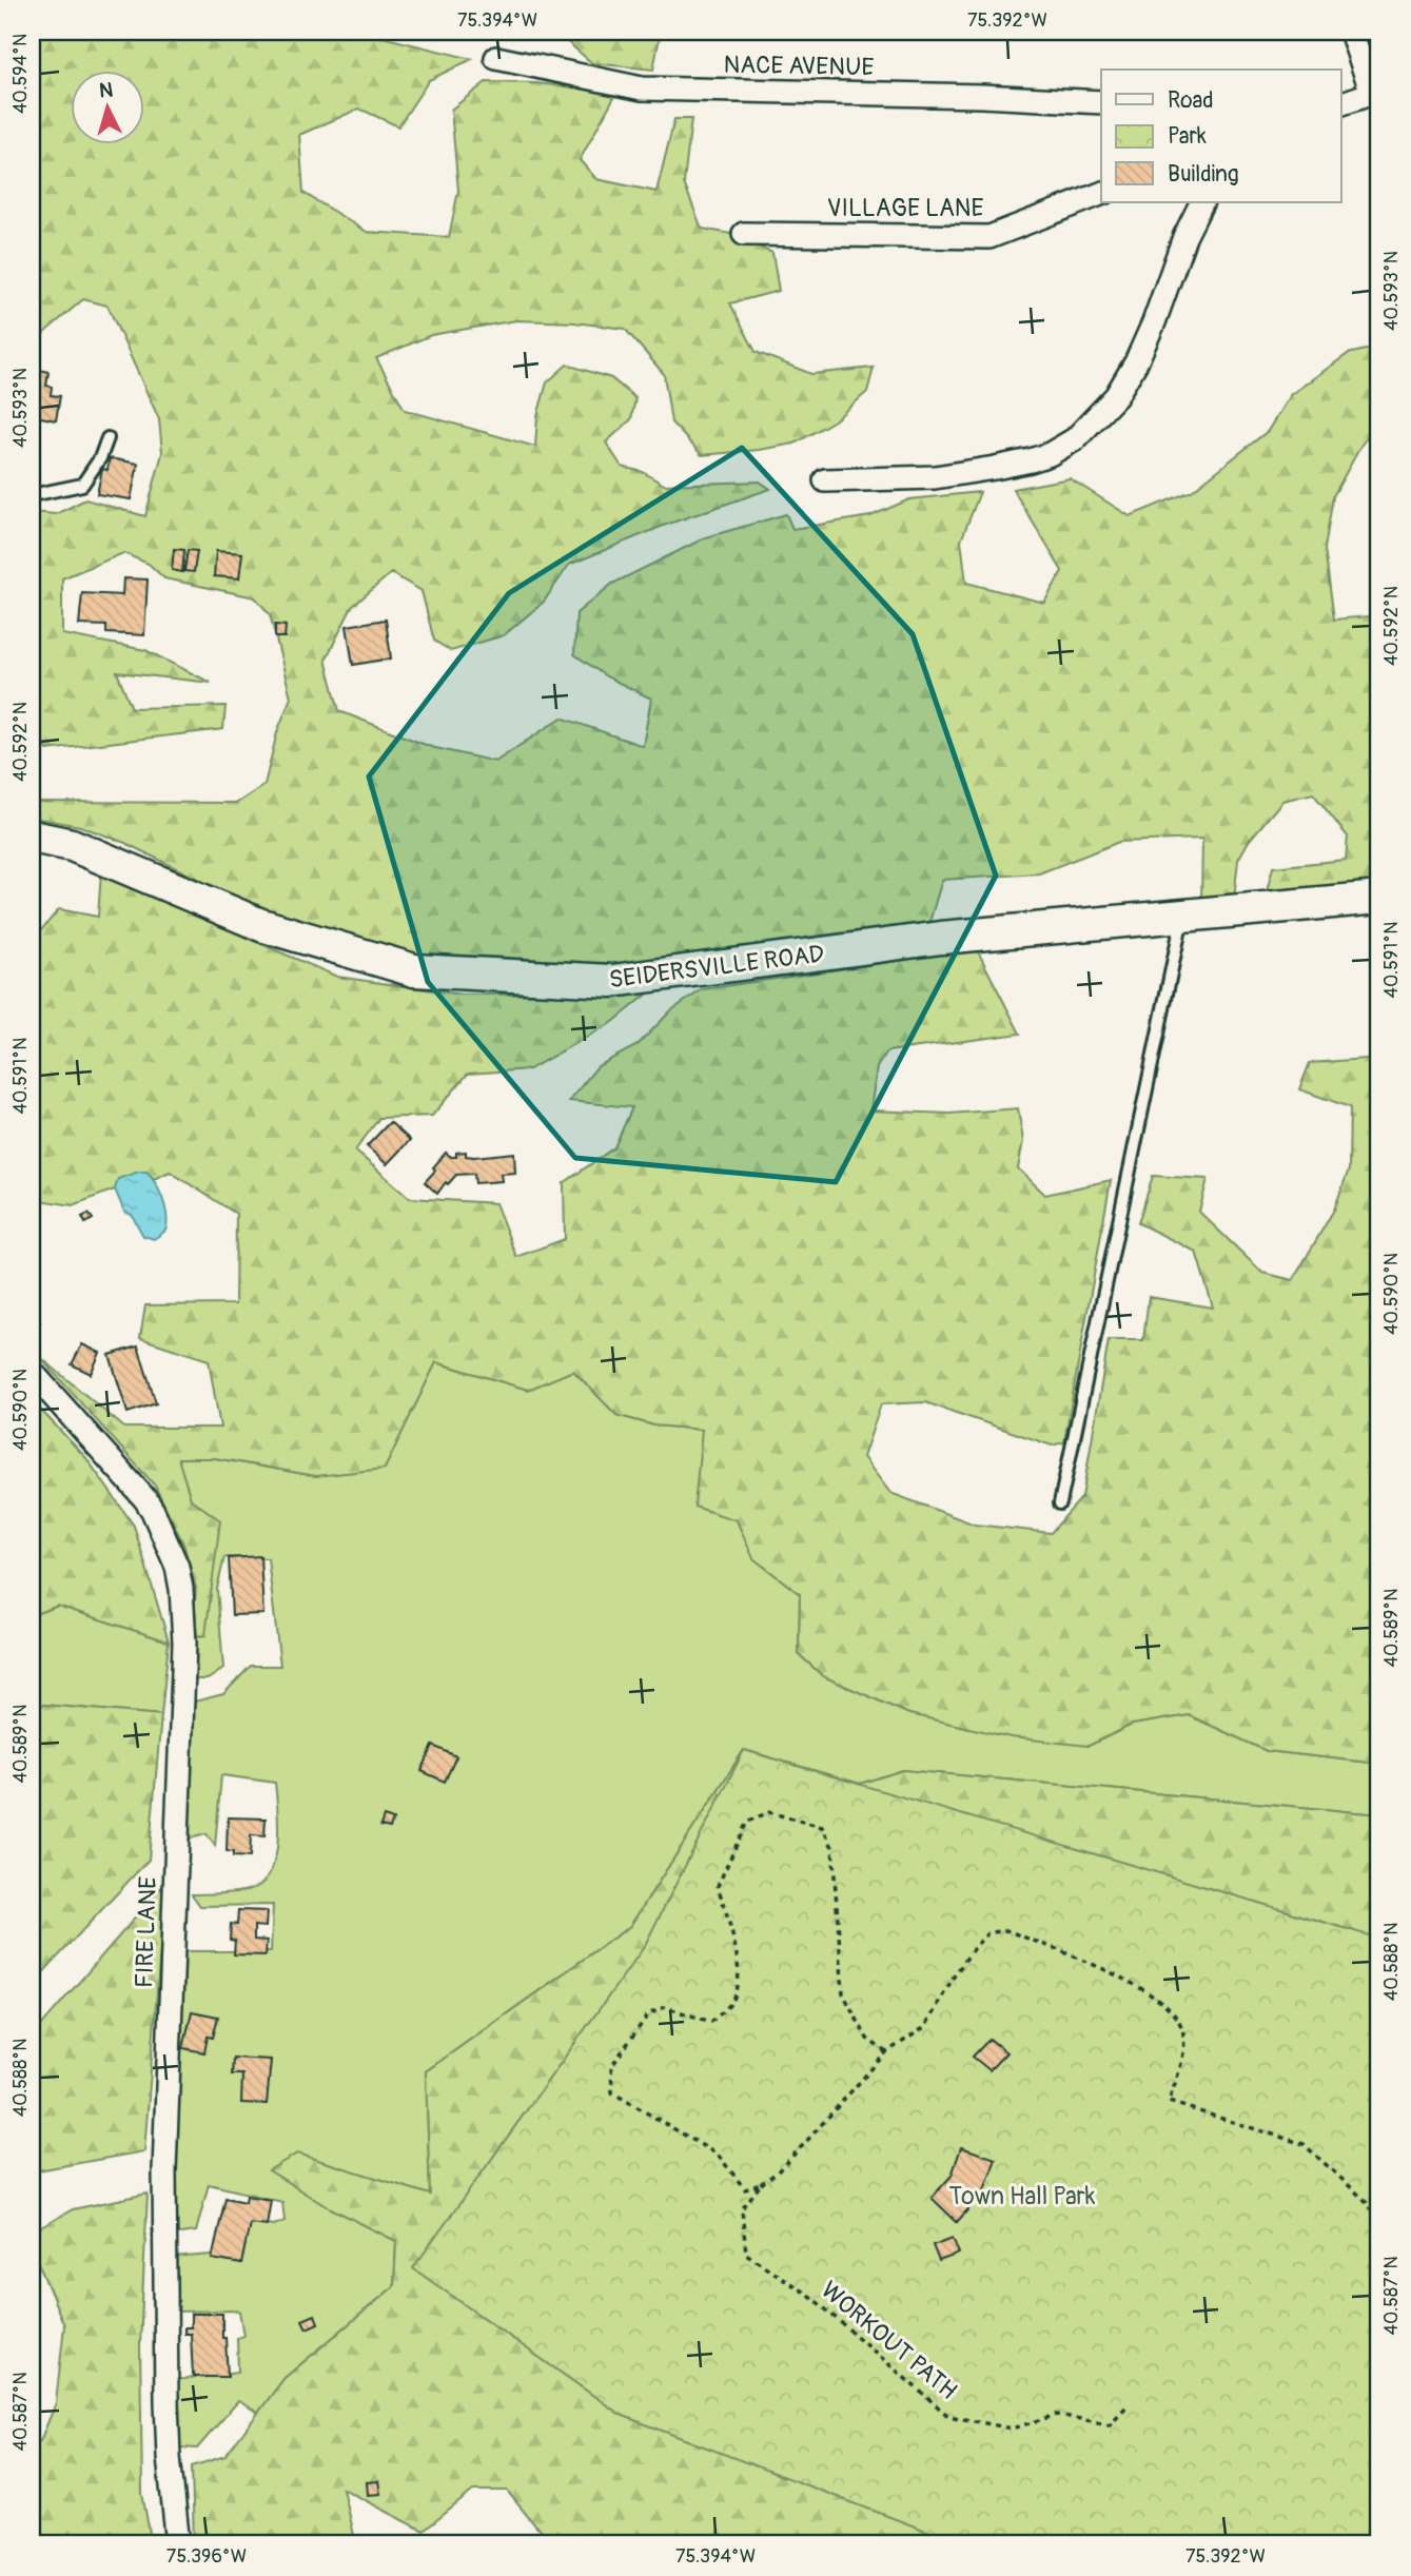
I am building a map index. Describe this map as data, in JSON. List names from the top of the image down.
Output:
{
  "streets": {
    "street": [
      "NACE AVENUE",
      "VILLAGE LANE",
      "SEIDERSVILLE ROAD",
      "FIRE LANE"
    ],
    "path": ["WORKOUT PATH"]
  },
  "parks": ["Town Hall Park"],
  "legend": ["Road", "Park", "Building"],
  "north": "top",
  "coordinates": [
    "75.394°W",
    "75.392°W",
    "40.594°N",
    "40.593°N",
    "40.592°N",
    "40.591°N",
    "40.590°N",
    "40.589°N",
    "40.588°N",
    "40.587°N",
    "75.396°W"
  ]
}
